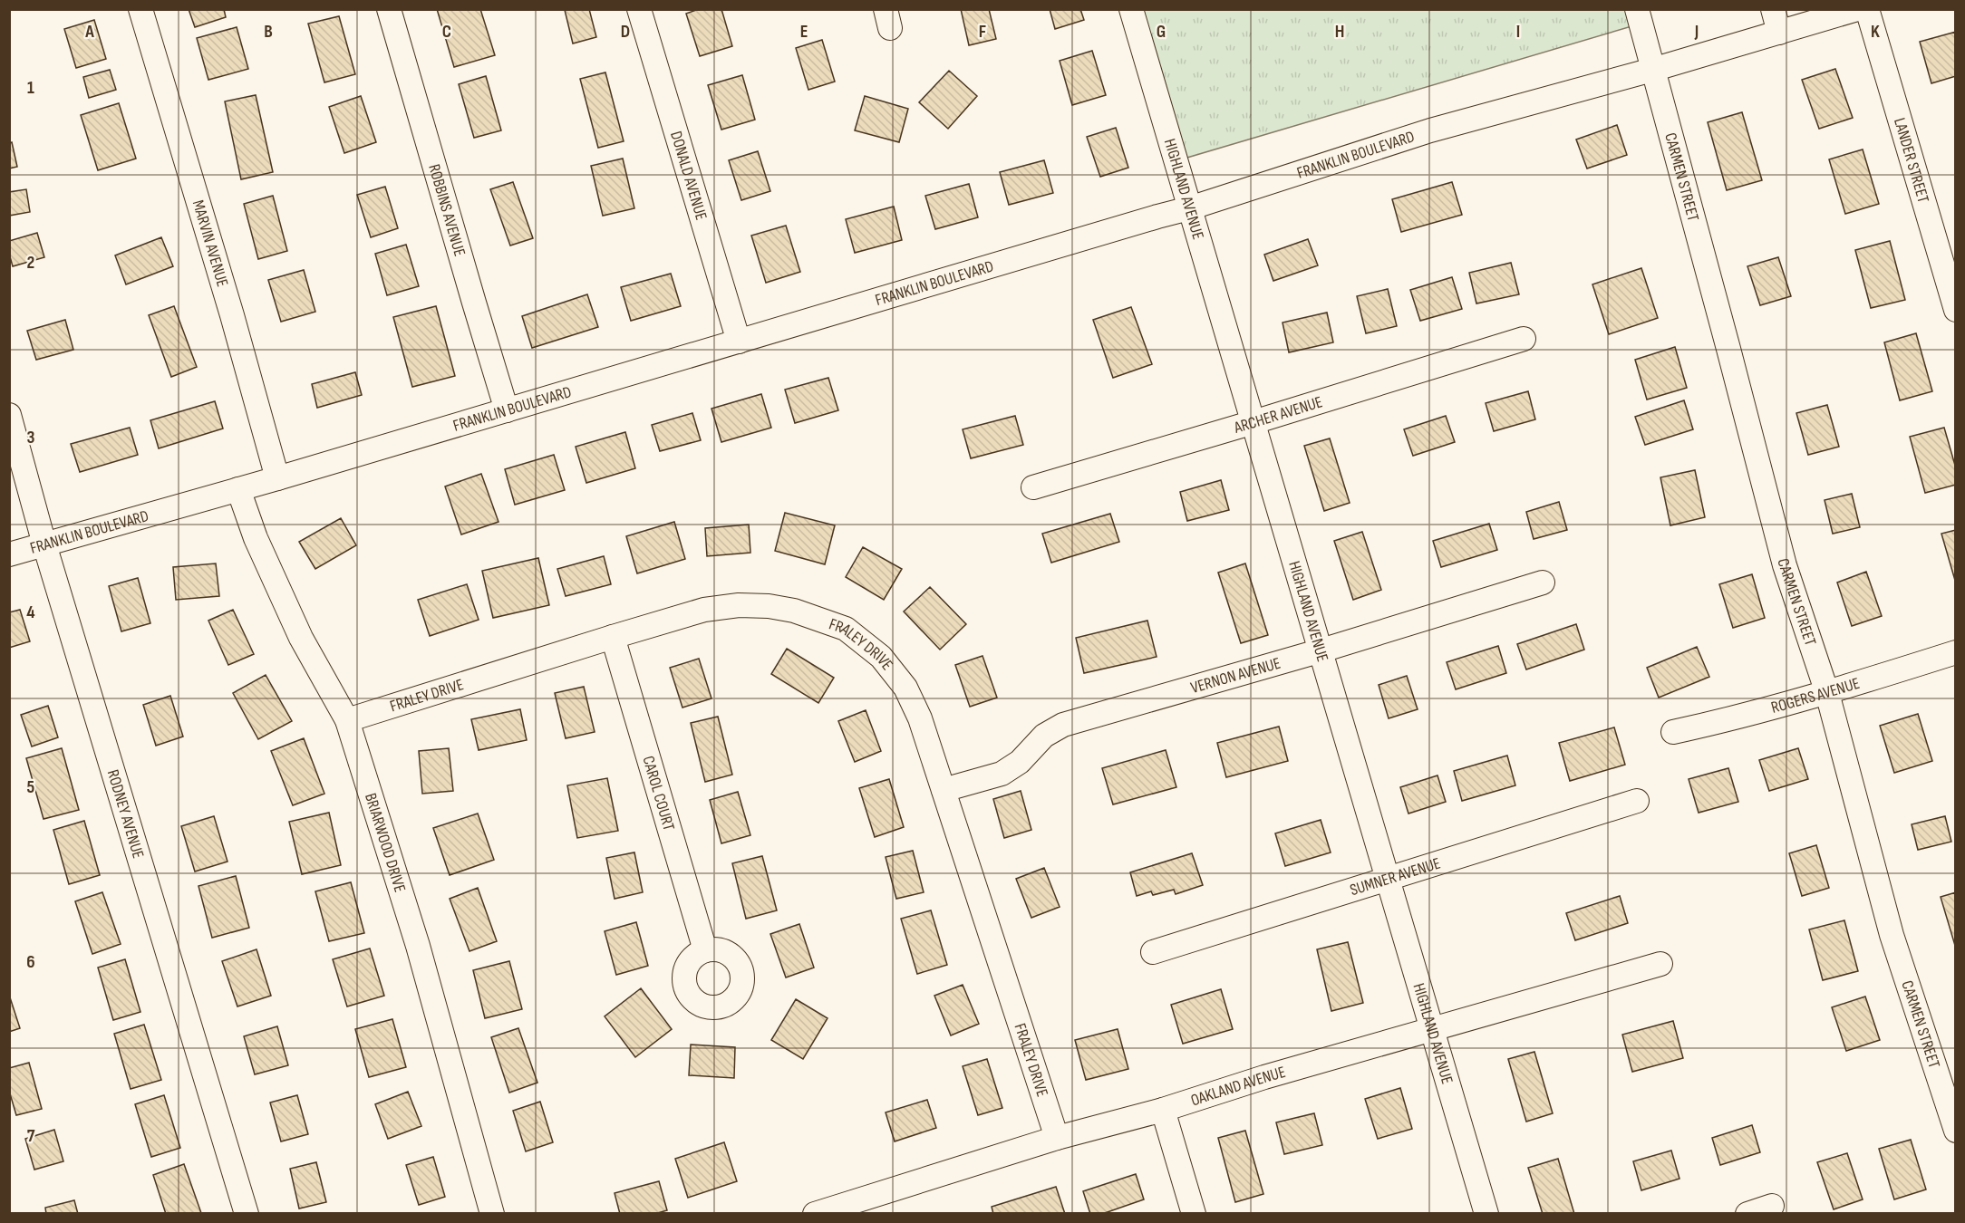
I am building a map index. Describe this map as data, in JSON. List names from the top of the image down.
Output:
{
  "streets": {
    "street": [
      "FRANKLIN BOULEVARD",
      "LANDER STREET",
      "DONALD AVENUE",
      "CARMEN STREET",
      "HIGHLAND AVENUE",
      "ROBBINS AVENUE",
      "MARVIN AVENUE",
      "ARCHER AVENUE",
      "FRALEY DRIVE",
      "VERNON AVENUE",
      "ROGERS AVENUE",
      "CAROL COURT",
      "RODNEY AVENUE",
      "BRIARWOOD DRIVE",
      "SUMNER AVENUE",
      "OAKLAND AVENUE"
    ]
  },
  "crossings": [
    ["FRANKLIN BOULEVARD", "DONALD AVENUE"],
    ["FRANKLIN BOULEVARD", "CARMEN STREET"],
    ["FRANKLIN BOULEVARD", "HIGHLAND AVENUE"],
    ["FRANKLIN BOULEVARD", "ROBBINS AVENUE"],
    ["FRANKLIN BOULEVARD", "MARVIN AVENUE"],
    ["FRANKLIN BOULEVARD", "RODNEY AVENUE"],
    ["FRANKLIN BOULEVARD", "BRIARWOOD DRIVE"],
    ["CARMEN STREET", "ROGERS AVENUE"],
    ["HIGHLAND AVENUE", "ARCHER AVENUE"],
    ["HIGHLAND AVENUE", "VERNON AVENUE"],
    ["HIGHLAND AVENUE", "SUMNER AVENUE"],
    ["HIGHLAND AVENUE", "OAKLAND AVENUE"],
    ["FRALEY DRIVE", "VERNON AVENUE"],
    ["FRALEY DRIVE", "CAROL COURT"],
    ["FRALEY DRIVE", "BRIARWOOD DRIVE"],
    ["FRALEY DRIVE", "OAKLAND AVENUE"]
  ],
  "grid": {
    "columns": [
      "A",
      "B",
      "C",
      "D",
      "E",
      "F",
      "G",
      "H",
      "I",
      "J",
      "K"
    ],
    "rows": [
      "1",
      "2",
      "3",
      "4",
      "5",
      "6",
      "7"
    ]
  }
}
